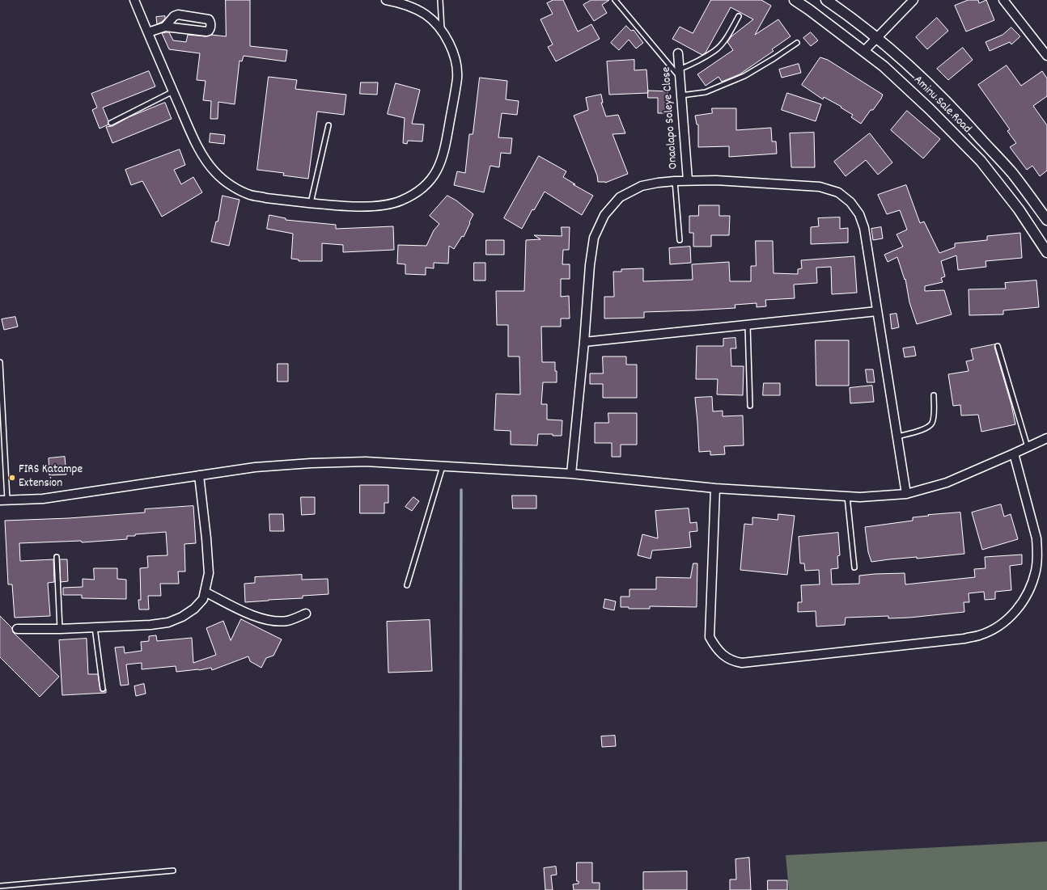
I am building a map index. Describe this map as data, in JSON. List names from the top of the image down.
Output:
{
  "streets": {
    "street": ["Aminu Sale Road", "Onaolapo Soleye Close"]
  },
  "places": ["FIRS Katampe Extension"]
}
